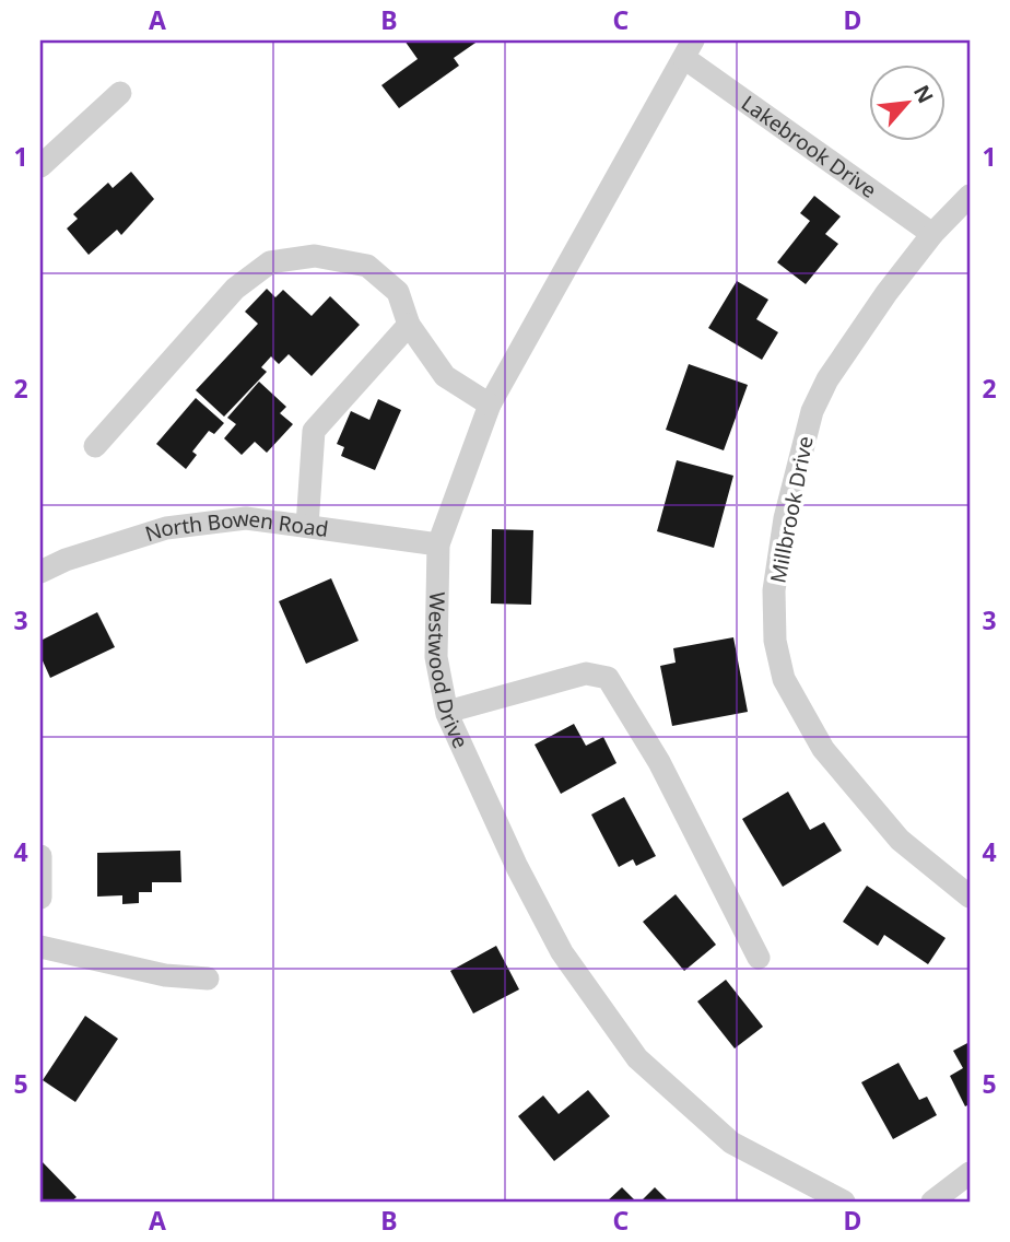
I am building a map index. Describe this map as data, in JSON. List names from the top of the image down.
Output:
{
  "streets": {
    "street": [
      "Lakebrook Drive",
      "Millbrook Drive",
      "North Bowen Road",
      "Westwood Drive"
    ]
  },
  "crossings": [
    ["Lakebrook Drive", "Millbrook Drive"],
    ["Lakebrook Drive", "Westwood Drive"],
    ["North Bowen Road", "Westwood Drive"]
  ],
  "north": "top right",
  "grid": {
    "columns": [
      "A",
      "B",
      "C",
      "D"
    ],
    "rows": [
      "1",
      "2",
      "3",
      "4",
      "5"
    ]
  }
}
